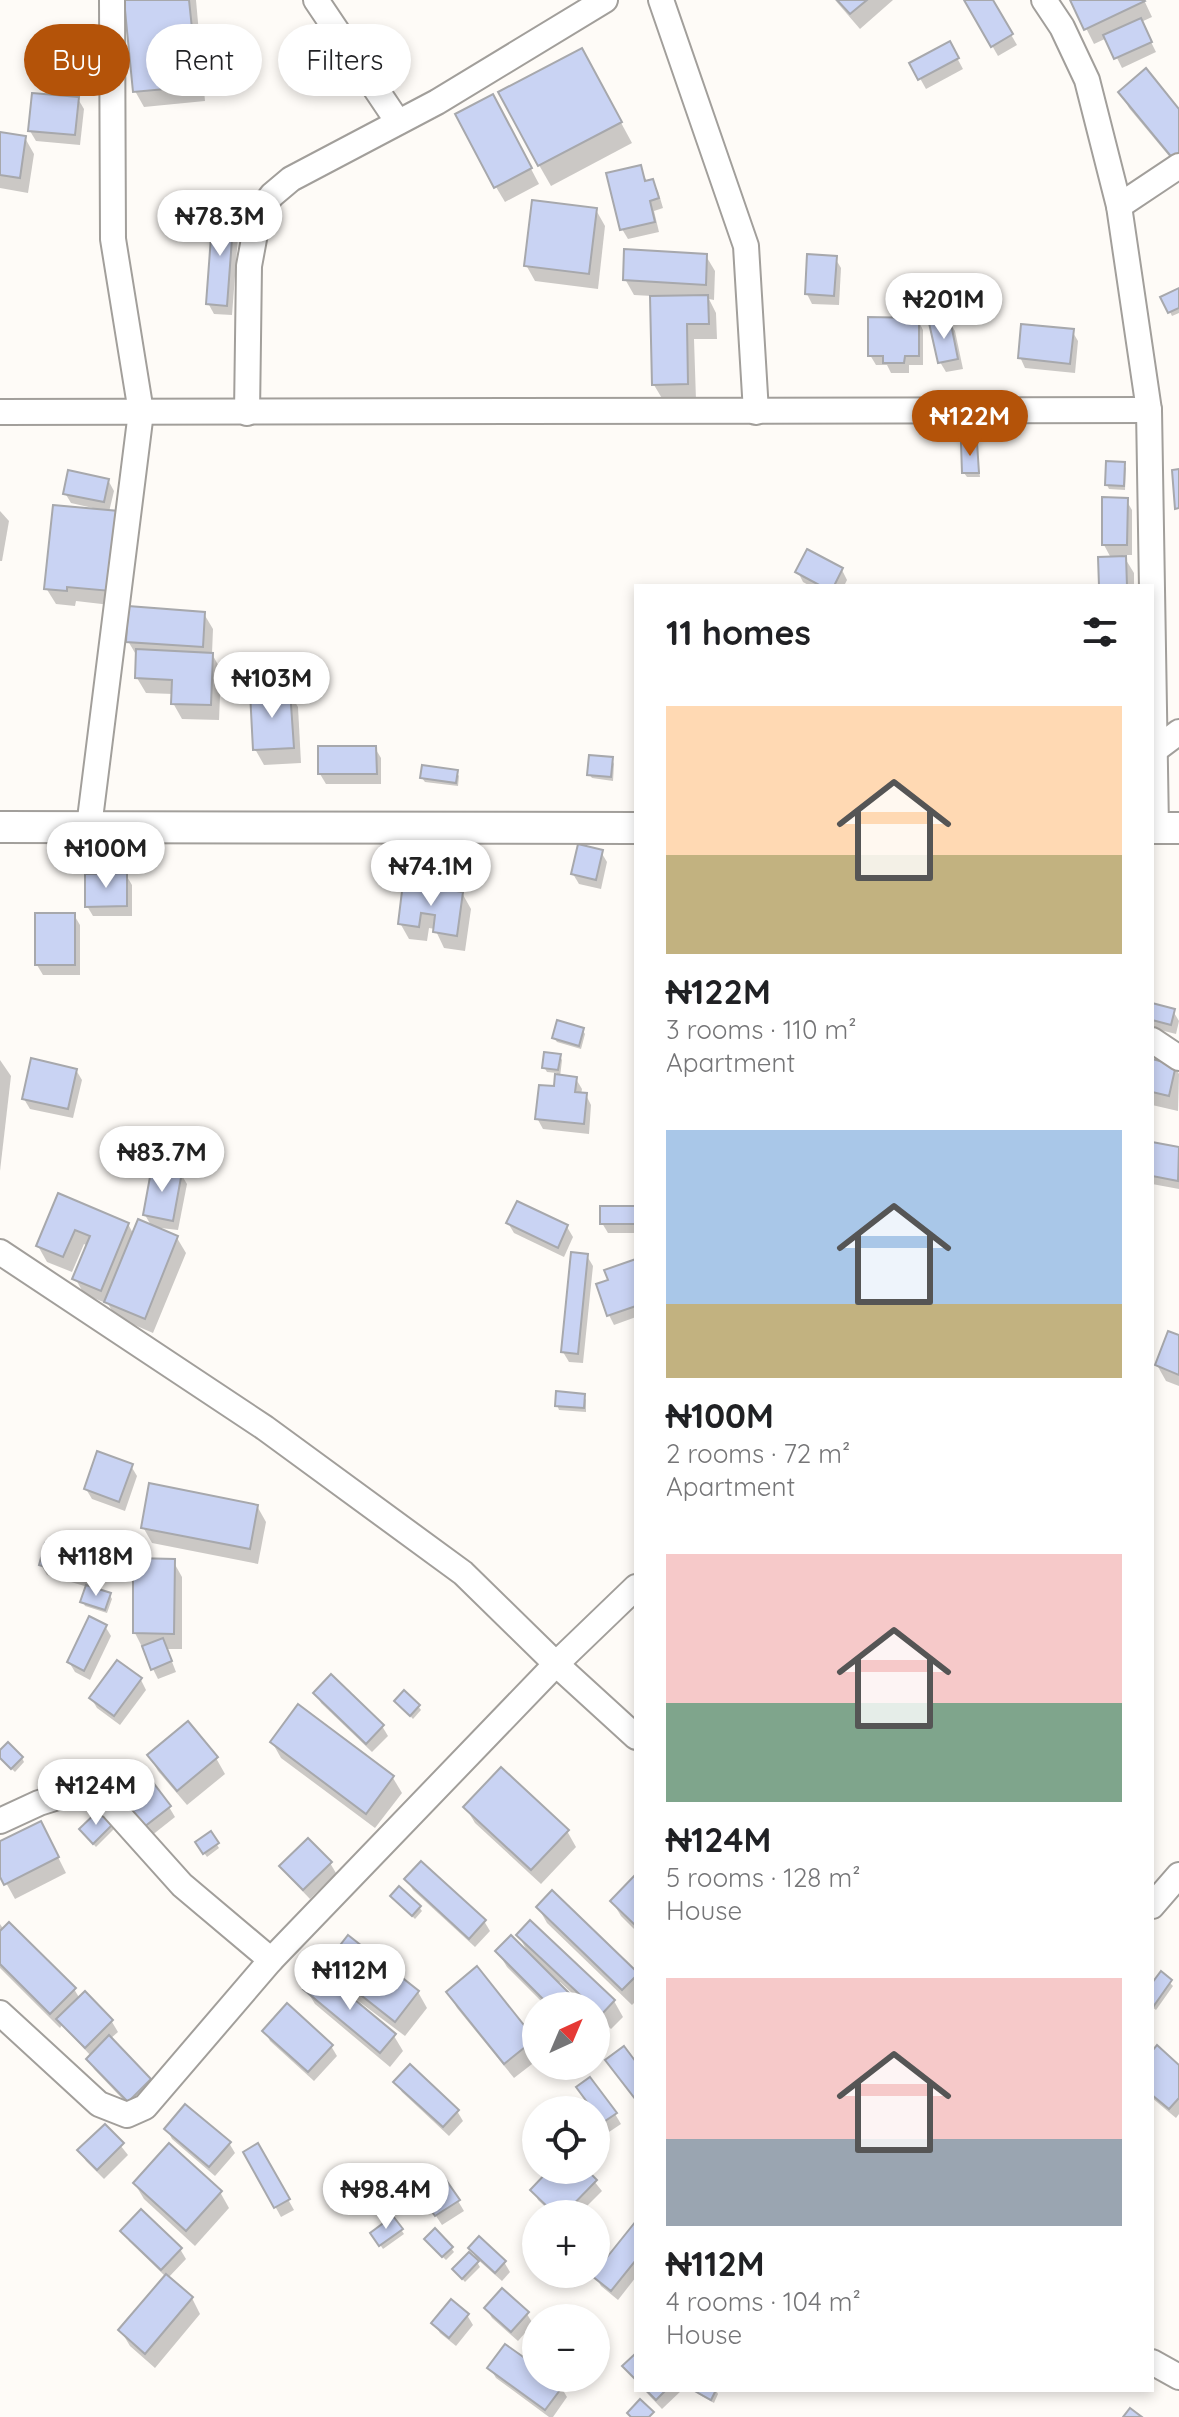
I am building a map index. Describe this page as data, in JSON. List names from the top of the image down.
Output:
{
  "north": "top right",
  "page": {
    "chip": ["Buy", "Rent", "Filters"],
    "price": [
      "₦78.3M",
      "₦201M",
      "₦122M",
      "₦103M",
      "₦100M",
      "₦74.1M",
      "₦83.7M",
      "₦118M",
      "₦124M",
      "₦112M",
      "₦98.4M"
    ],
    "heading": "11 homes",
    "list": [
      {
        "name": "₦122M",
        "note": "3 rooms · 110 m² · Apartment"
      },
      {
        "name": "₦100M",
        "note": "2 rooms · 72 m² · Apartment"
      },
      {
        "name": "₦124M",
        "note": "5 rooms · 128 m² · House"
      },
      {
        "name": "₦112M",
        "note": "4 rooms · 104 m² · House"
      }
    ],
    "map_buttons": ["+", "−"]
  }
}
